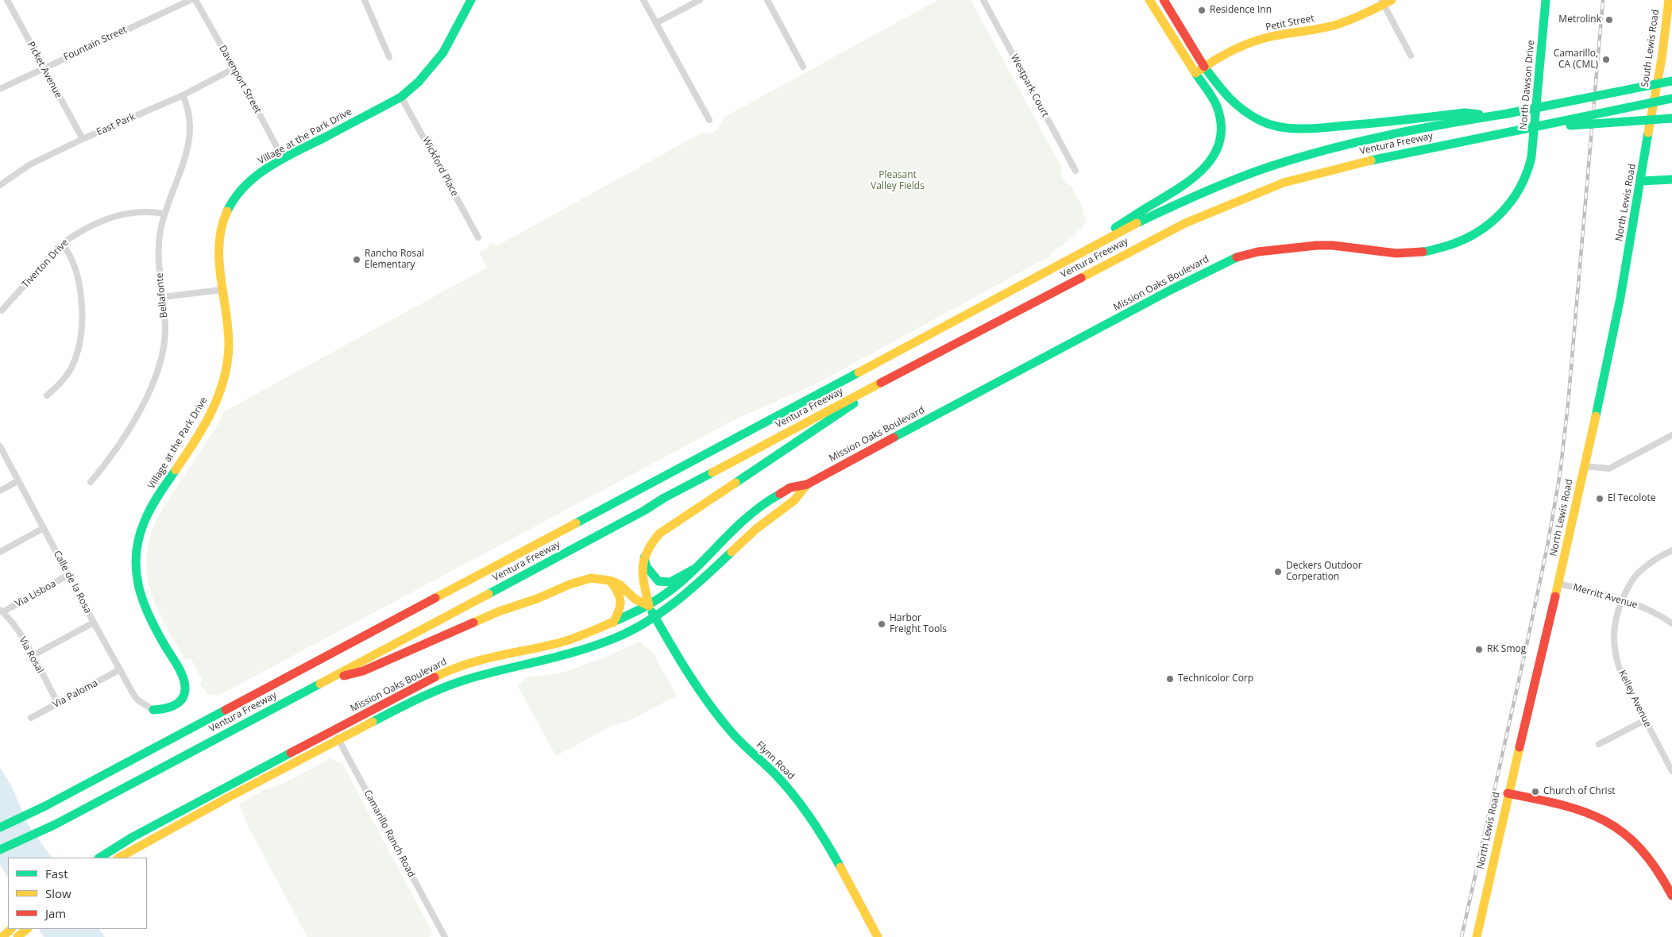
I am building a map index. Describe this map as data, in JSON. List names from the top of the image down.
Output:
{
  "streets": {
    "main road": [
      "Petit Street",
      "South Lewis Road",
      "North Dawson Drive",
      "Village at the Park Drive",
      "Ventura Freeway",
      "North Lewis Road",
      "Mission Oaks Boulevard",
      "Flynn Road"
    ],
    "street": [
      "Fountain Street",
      "Picket Avenue",
      "Davenport Street",
      "Westpark Court",
      "East Park",
      "Wickford Place",
      "Tiverton Drive",
      "Bellafonte",
      "Calle de la Rosa",
      "Via Lisboa",
      "Merritt Avenue",
      "Via Rosal",
      "Via Paloma",
      "Kelley Avenue",
      "Camarillo Ranch Road"
    ]
  },
  "crossings": [
    ["Fountain Street", "Picket Avenue"],
    ["South Lewis Road", "North Lewis Road"],
    ["Picket Avenue", "East Park"],
    ["Davenport Street", "East Park"],
    ["Davenport Street", "Village at the Park Drive"],
    ["North Dawson Drive", "Mission Oaks Boulevard"],
    ["East Park", "Bellafonte"],
    ["Village at the Park Drive", "Wickford Place"],
    ["Village at the Park Drive", "Calle de la Rosa"],
    ["North Lewis Road", "Merritt Avenue"],
    ["Tiverton Drive", "Bellafonte"],
    ["Mission Oaks Boulevard", "Flynn Road"],
    ["Mission Oaks Boulevard", "Camarillo Ranch Road"],
    ["Calle de la Rosa", "Via Lisboa"],
    ["Calle de la Rosa", "Via Paloma"],
    ["Via Lisboa", "Via Rosal"],
    ["Merritt Avenue", "Kelley Avenue"],
    ["Via Rosal", "Via Paloma"]
  ],
  "parks": ["Pleasant Valley Fields"],
  "places": [
    "Residence Inn",
    "Metrolink",
    "Camarillo, CA (CML)",
    "Rancho Rosal Elementary",
    "El Tecolote",
    "Deckers Outdoor Corperation",
    "Harbor Freight Tools",
    "RK Smog",
    "Technicolor Corp",
    "Church of Christ"
  ],
  "legend": ["Fast", "Slow", "Jam"]
}
